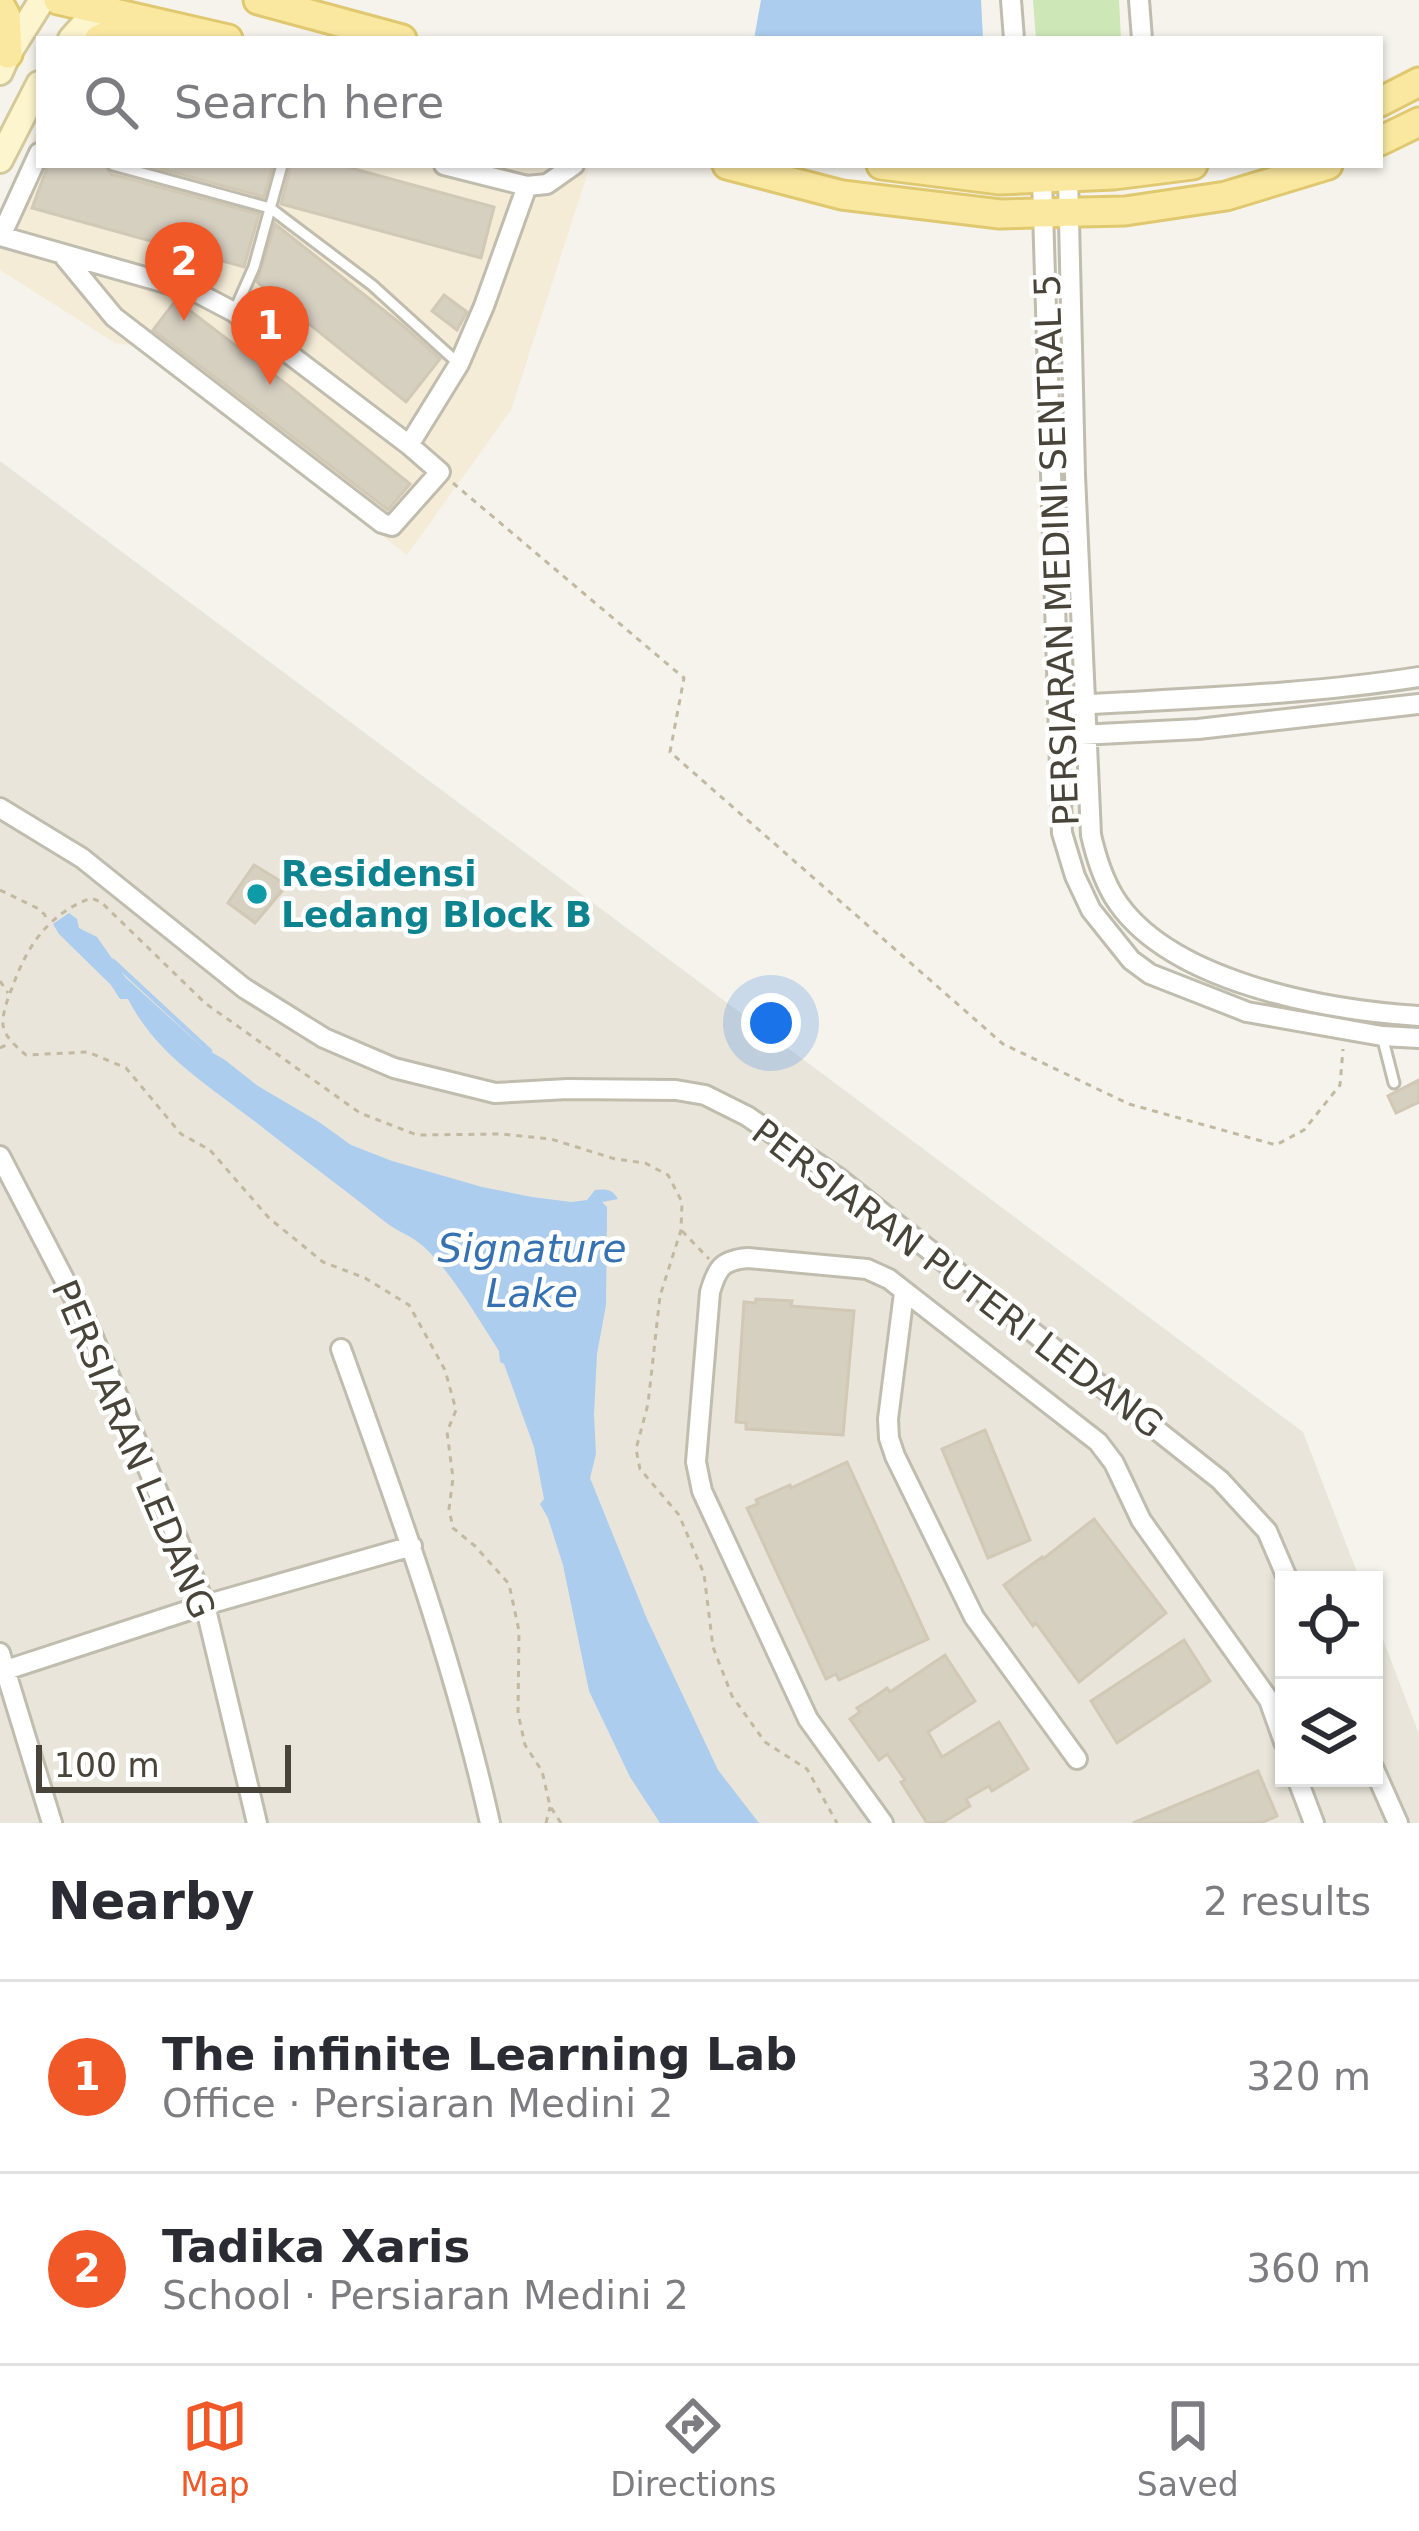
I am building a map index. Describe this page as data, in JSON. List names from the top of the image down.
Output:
{
  "streets": {
    "street": ["PERSIARAN MEDINI SENTRAL 5", "PERSIARAN PUTERI LEDANG", "PERSIARAN LEDANG"]
  },
  "water": ["Signature Lake"],
  "places": ["Residensi Ledang Block B"],
  "scale_bar": "100 m",
  "page": {
    "search": "Search here",
    "pins": ["2", "1"],
    "scale": "100 m",
    "heading": ["Nearby", "2 results"],
    "list": [
      {
        "mark": "1",
        "name": "The infinite Learning Lab",
        "note": "Office · Persiaran Medini 2",
        "value": "320 m"
      },
      {
        "mark": "2",
        "name": "Tadika Xaris",
        "note": "School · Persiaran Medini 2",
        "value": "360 m"
      }
    ],
    "nav": ["Map", "Directions", "Saved"]
  }
}
